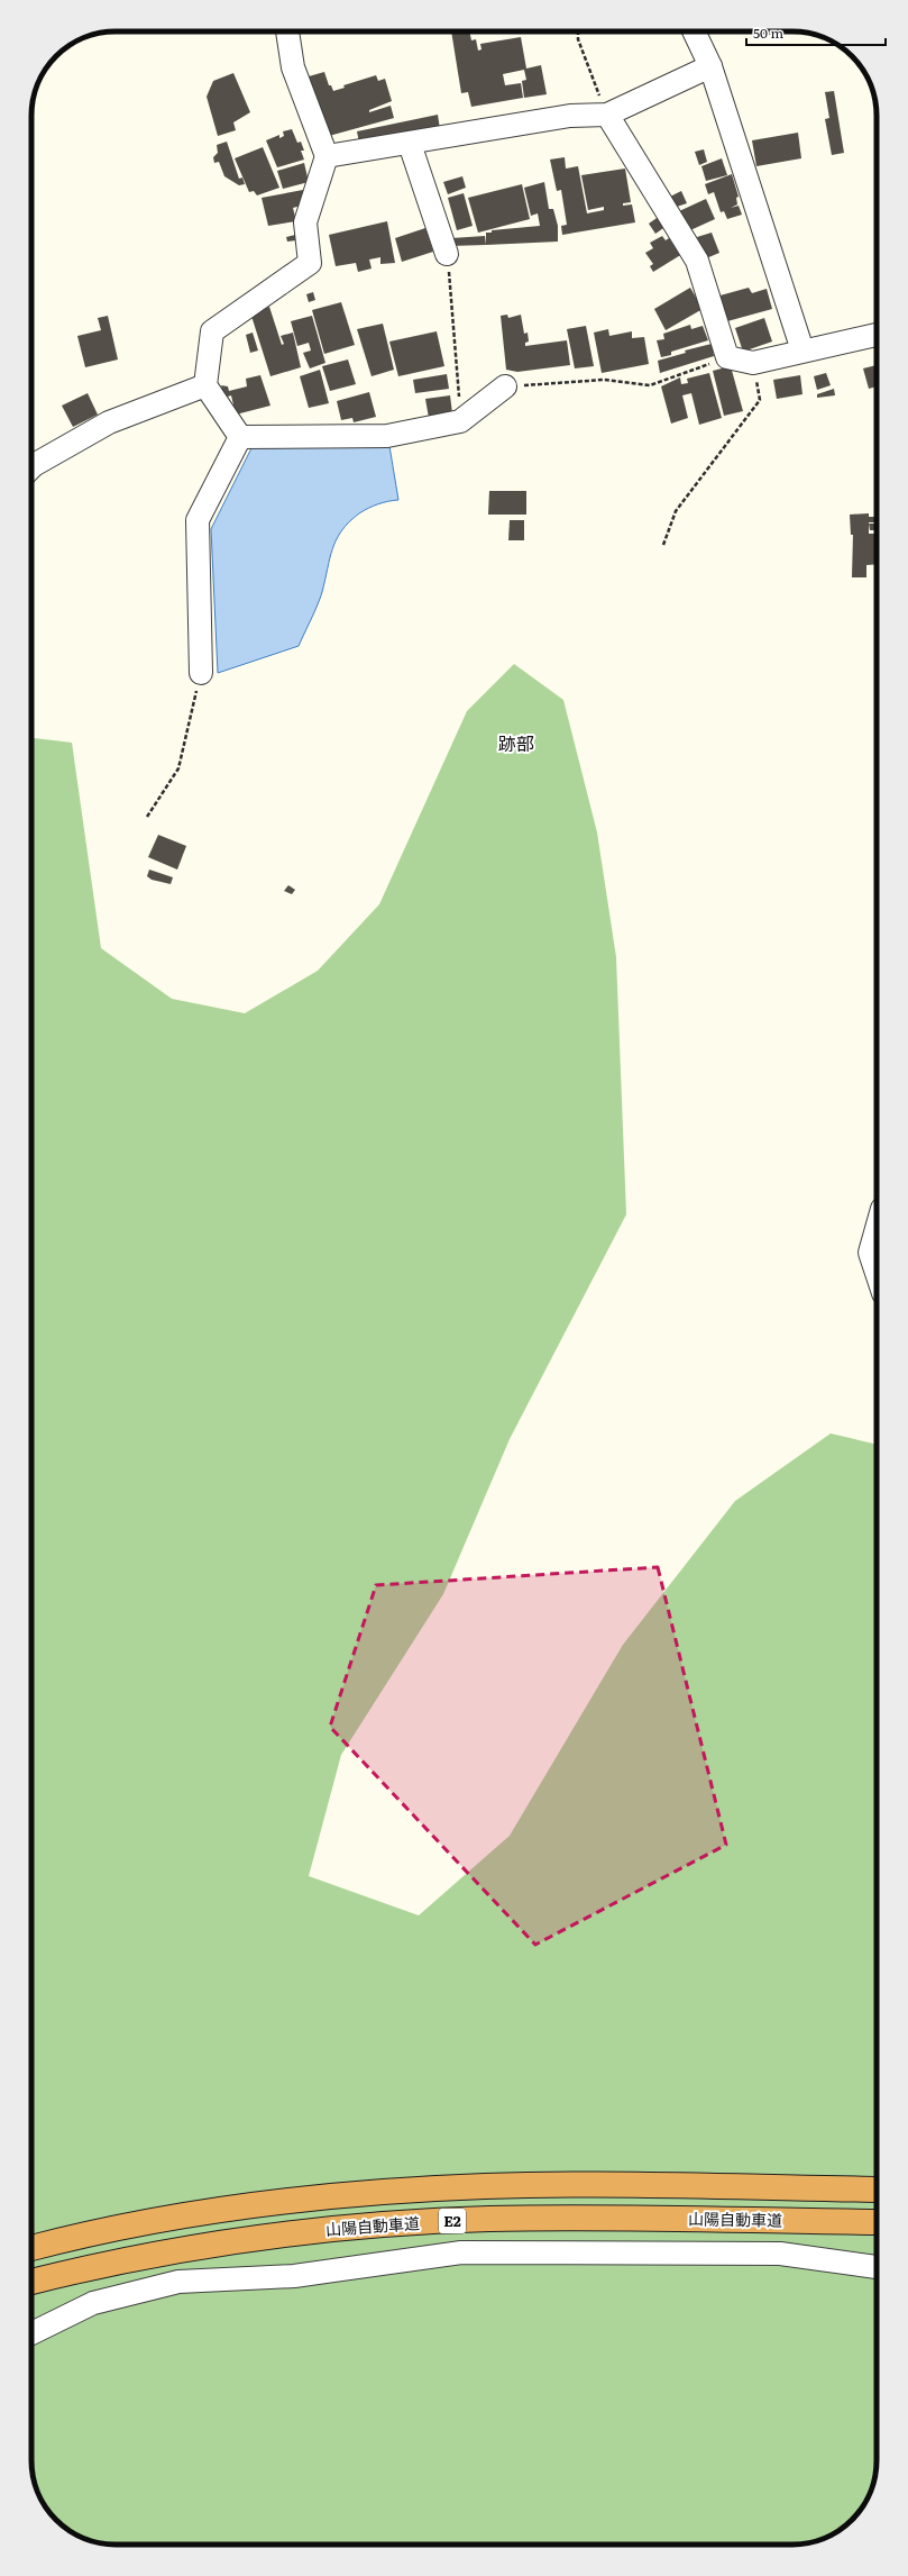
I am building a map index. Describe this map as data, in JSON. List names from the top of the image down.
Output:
{
  "streets": {
    "highway": ["山陽自動車道", "E2"]
  },
  "districts": ["跡部"],
  "scale_bar": "50 m"
}
